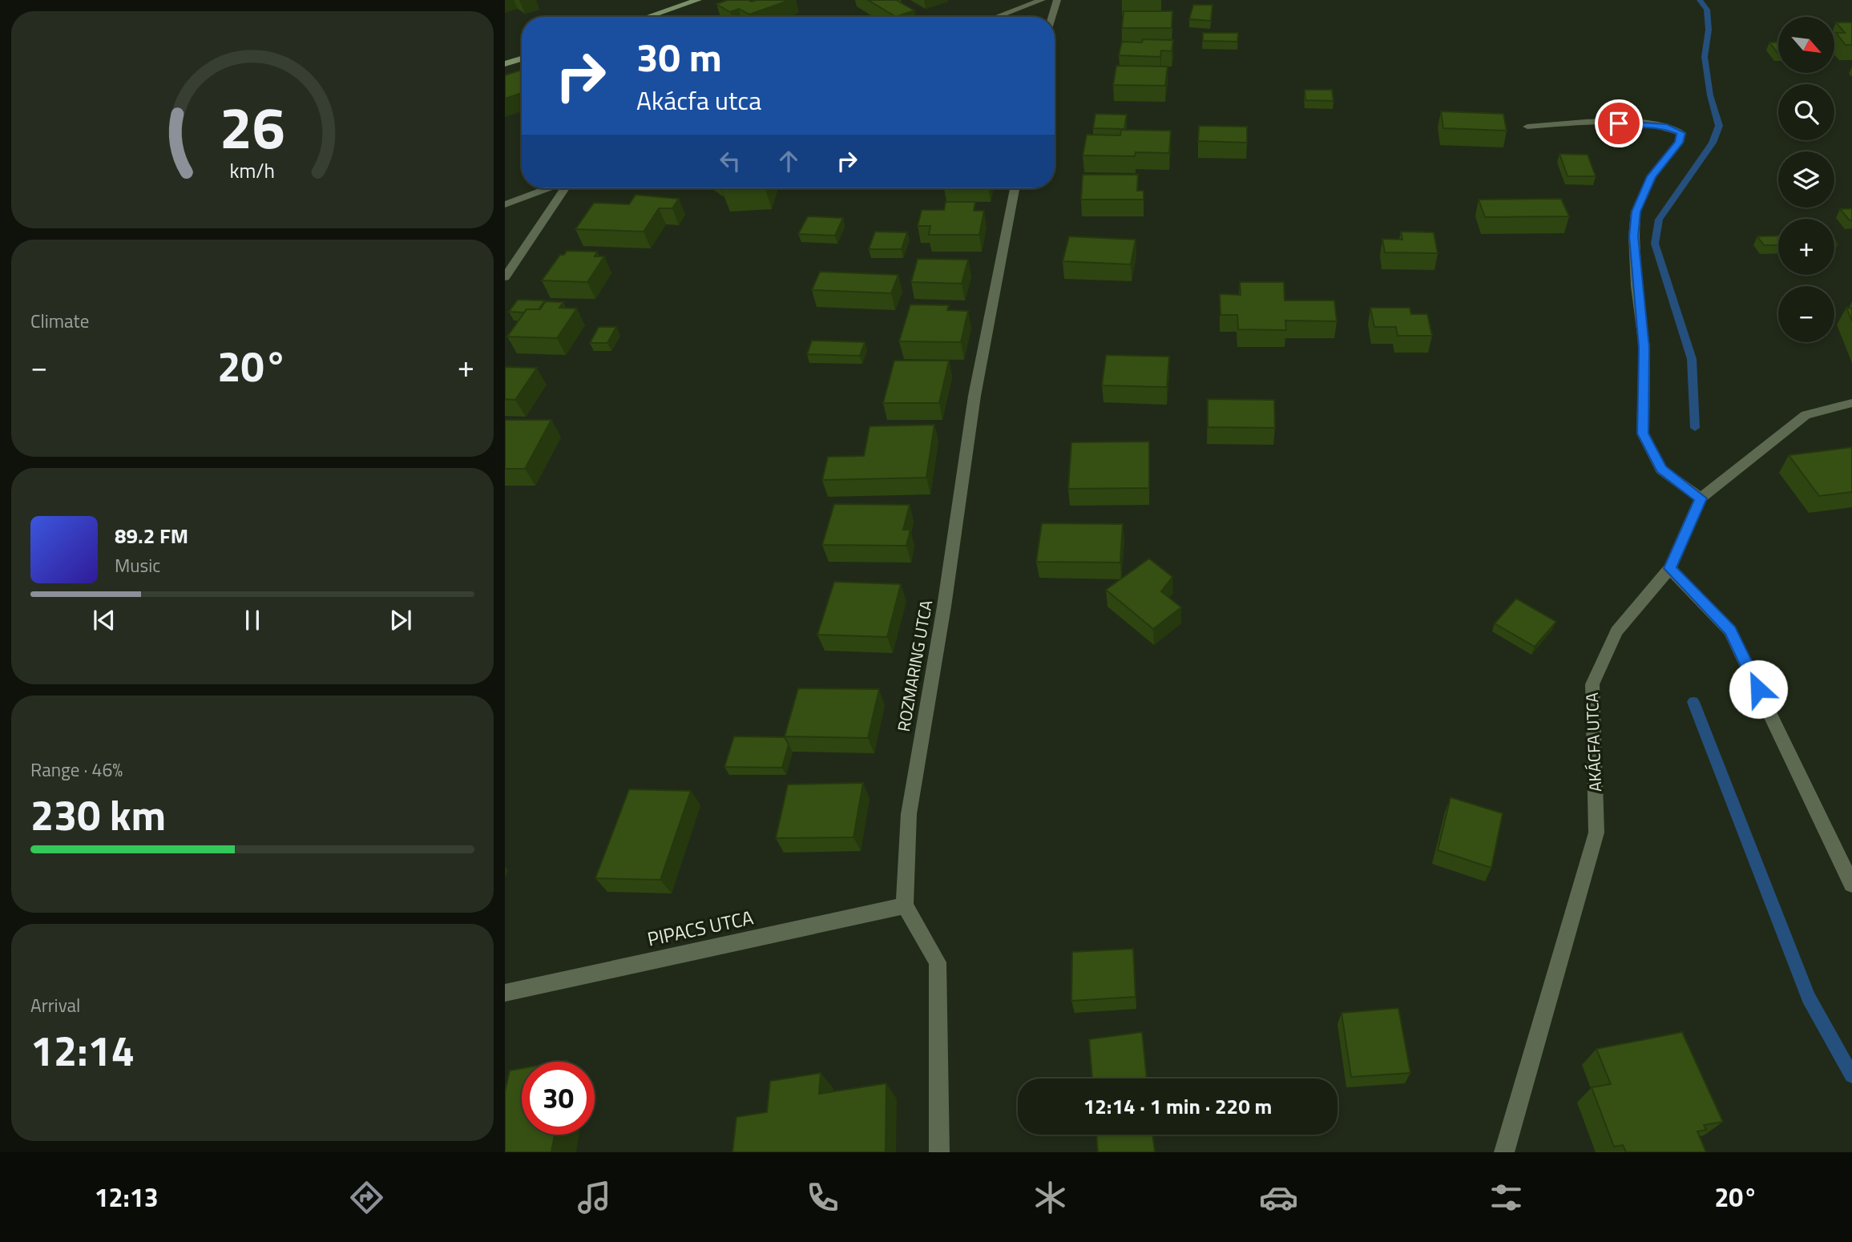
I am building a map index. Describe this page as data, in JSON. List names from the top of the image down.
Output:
{
  "streets": {
    "street": ["ROZMARING UTCA", "AKÁCFA UTCA", "PIPACS UTCA"]
  },
  "crossings": [
    ["ROZMARING UTCA", "PIPACS UTCA"]
  ],
  "north": "bottom right",
  "page": {
    "map_buttons": ["+", "−"],
    "turn": ["30 m", "Akácfa utca"],
    "tile": [
      "Climate",
      ["Range · 46%", "230 km"],
      ["Arrival", "12:14"]
    ],
    "heat": ["−", "20°", "+"],
    "song": ["89.2 FM", "Music"],
    "limit": "30",
    "trip": "12:14 · 1 min · 220 m",
    "tabs": ["12:13", "20°"],
    "gauge": ["26", "km/h"]
  }
}
